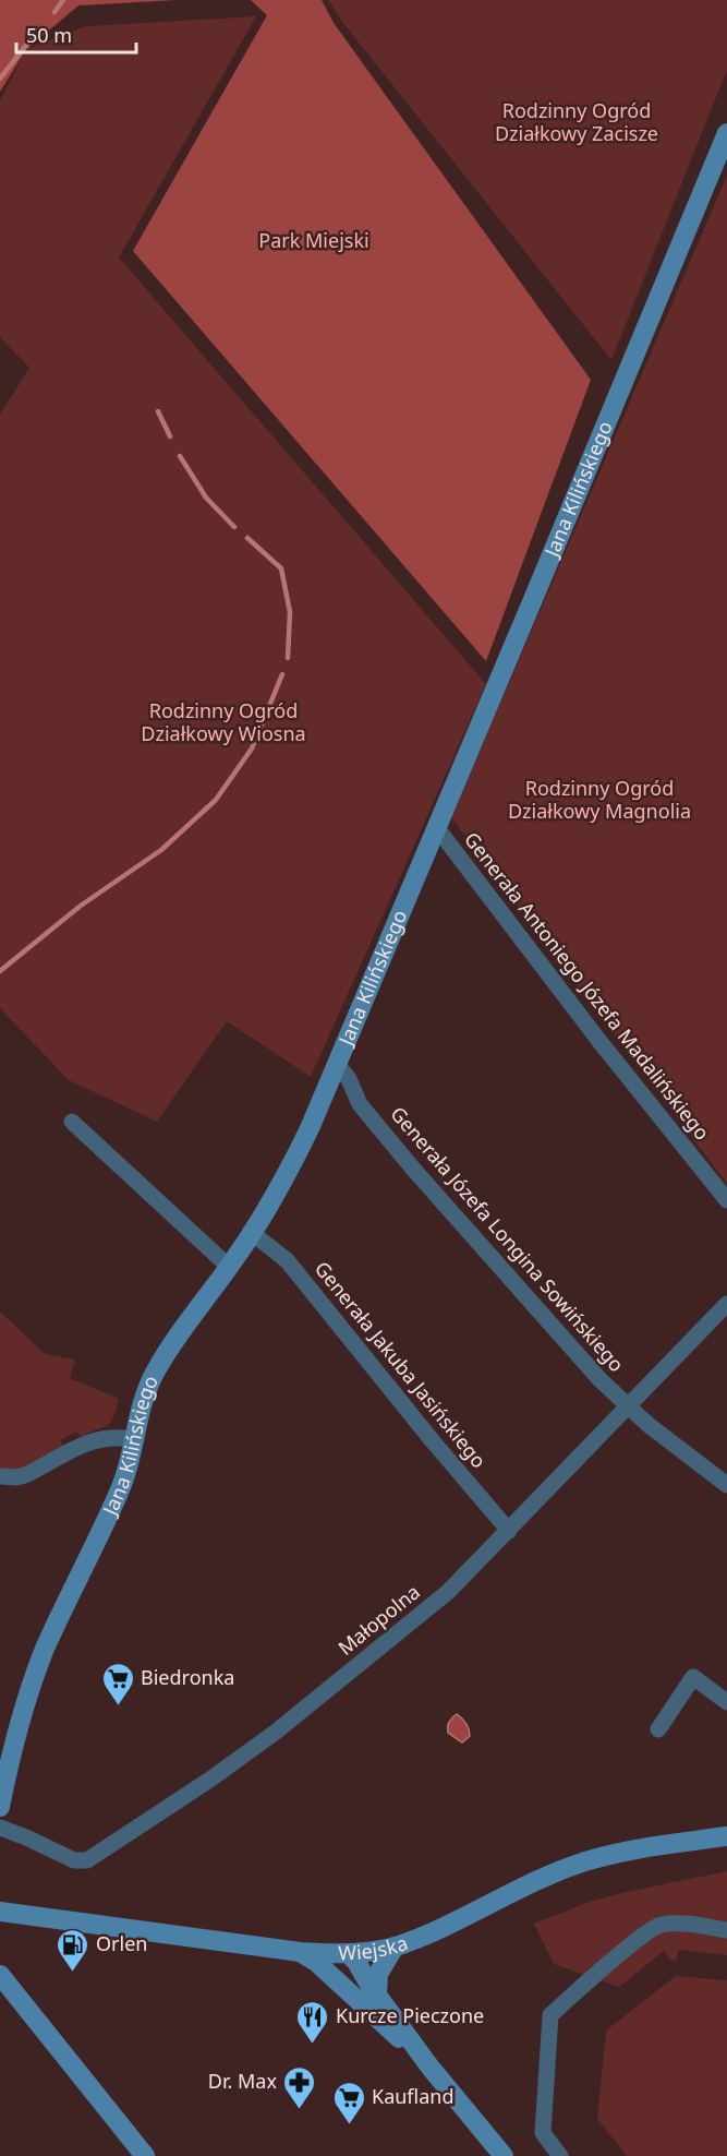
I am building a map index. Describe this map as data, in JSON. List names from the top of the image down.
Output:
{
  "streets": {
    "street": [
      "Jana Kilińskiego",
      "Generała Antoniego Józefa Madalińskiego",
      "Generała Józefa Longina Sowińskiego",
      "Generała Jakuba Jasińskiego",
      "Małopolna",
      "Wiejska"
    ]
  },
  "crossings": [
    ["Jana Kilińskiego", "Generała Antoniego Józefa Madalińskiego"],
    ["Jana Kilińskiego", "Generała Józefa Longina Sowińskiego"],
    ["Jana Kilińskiego", "Generała Jakuba Jasińskiego"],
    ["Generała Józefa Longina Sowińskiego", "Małopolna"],
    ["Generała Jakuba Jasińskiego", "Małopolna"]
  ],
  "parks": [
    "Rodzinny Ogród Działkowy Zacisze",
    "Park Miejski",
    "Rodzinny Ogród Działkowy Wiosna",
    "Rodzinny Ogród Działkowy Magnolia"
  ],
  "places": {
    "supermarket": ["Biedronka", "Kaufland"],
    "fuel station": ["Orlen"],
    "restaurant": ["Kurcze Pieczone"],
    "pharmacy": ["Dr. Max"]
  },
  "scale_bar": "50 m"
}
